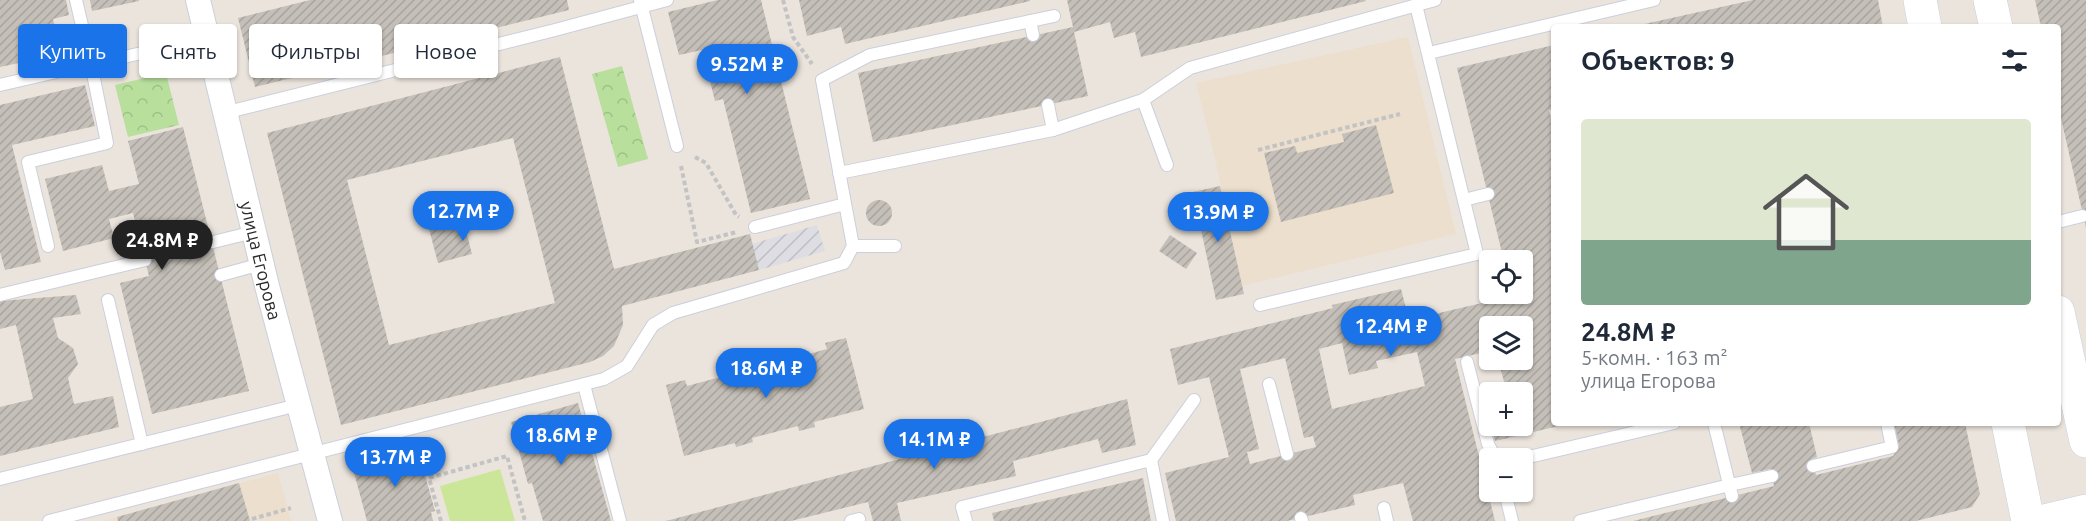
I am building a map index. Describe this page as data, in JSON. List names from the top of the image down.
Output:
{
  "streets": {
    "street": ["улица Егорова"]
  },
  "page": {
    "chip": [
      "Купить",
      "Снять",
      "Фильтры",
      "Новое"
    ],
    "heading": "Объектов: 9",
    "price": [
      "9.52M ₽",
      "12.7M ₽",
      "13.9M ₽",
      "24.8M ₽",
      "12.4M ₽",
      "18.6M ₽",
      "18.6M ₽",
      "14.1M ₽",
      "13.7M ₽"
    ],
    "list": [
      {
        "name": "24.8M ₽",
        "note": "5-комн. · 163 m² · улица Егорова"
      }
    ],
    "map_buttons": ["+", "−"]
  }
}
